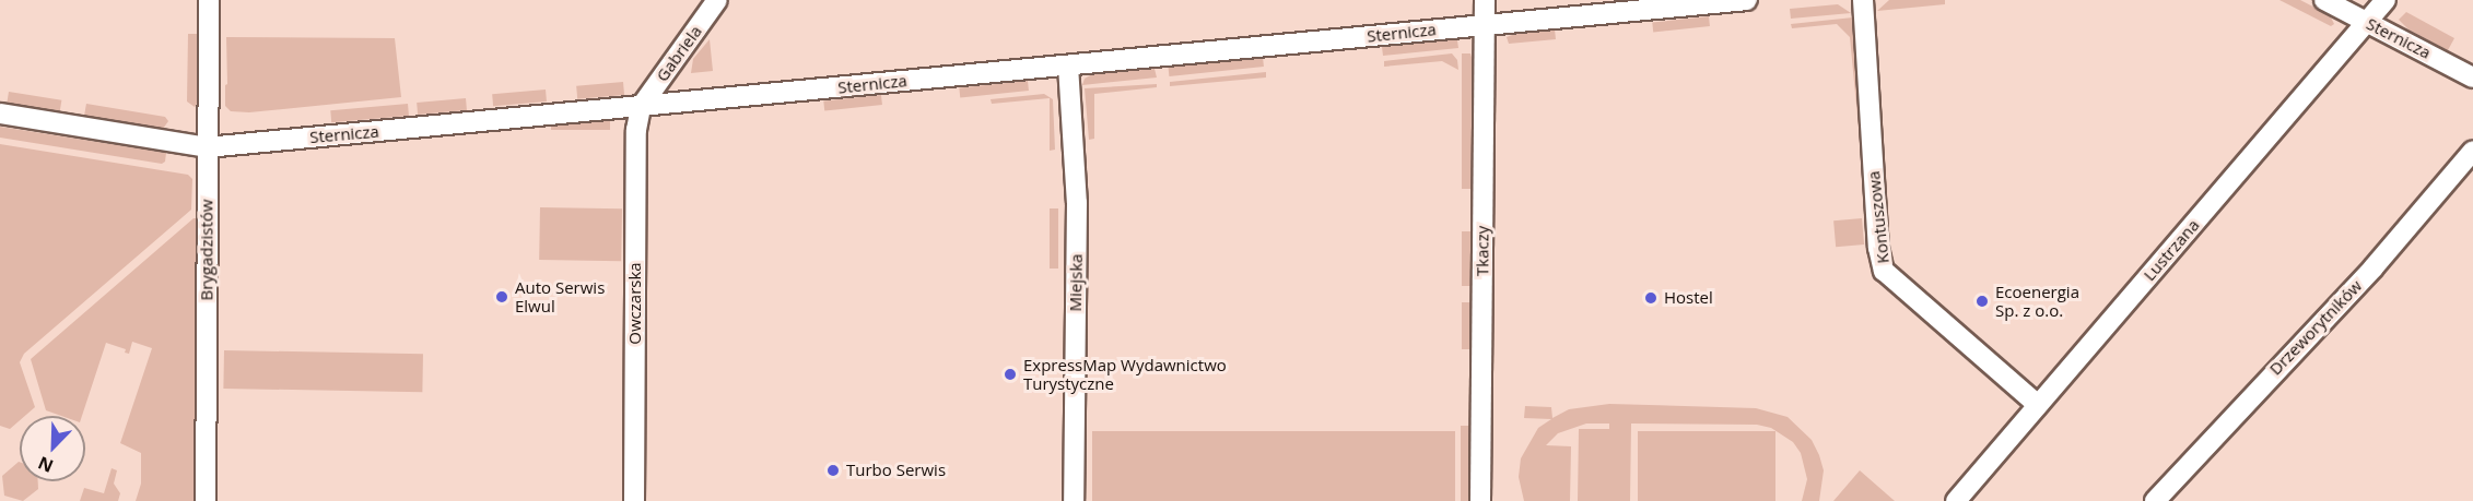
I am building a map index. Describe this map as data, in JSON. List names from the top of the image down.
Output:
{
  "streets": {
    "street": [
      "Sternicza",
      "Gabriela",
      "Kontuszowa",
      "Brygadzistów",
      "Lustrzana",
      "Tkaczy",
      "Miejska",
      "Owczarska",
      "Drzeworytników"
    ]
  },
  "crossings": [
    ["Sternicza", "Gabriela"],
    ["Sternicza", "Brygadzistów"],
    ["Sternicza", "Lustrzana"],
    ["Sternicza", "Tkaczy"],
    ["Sternicza", "Miejska"],
    ["Sternicza", "Owczarska"],
    ["Gabriela", "Owczarska"],
    ["Kontuszowa", "Lustrzana"]
  ],
  "places": [
    "Auto Serwis Elwul",
    "Hostel",
    "Ecoenergia Sp. z o.o.",
    "ExpressMap Wydawnictwo Turystyczne",
    "Turbo Serwis"
  ],
  "north": "bottom left"
}
